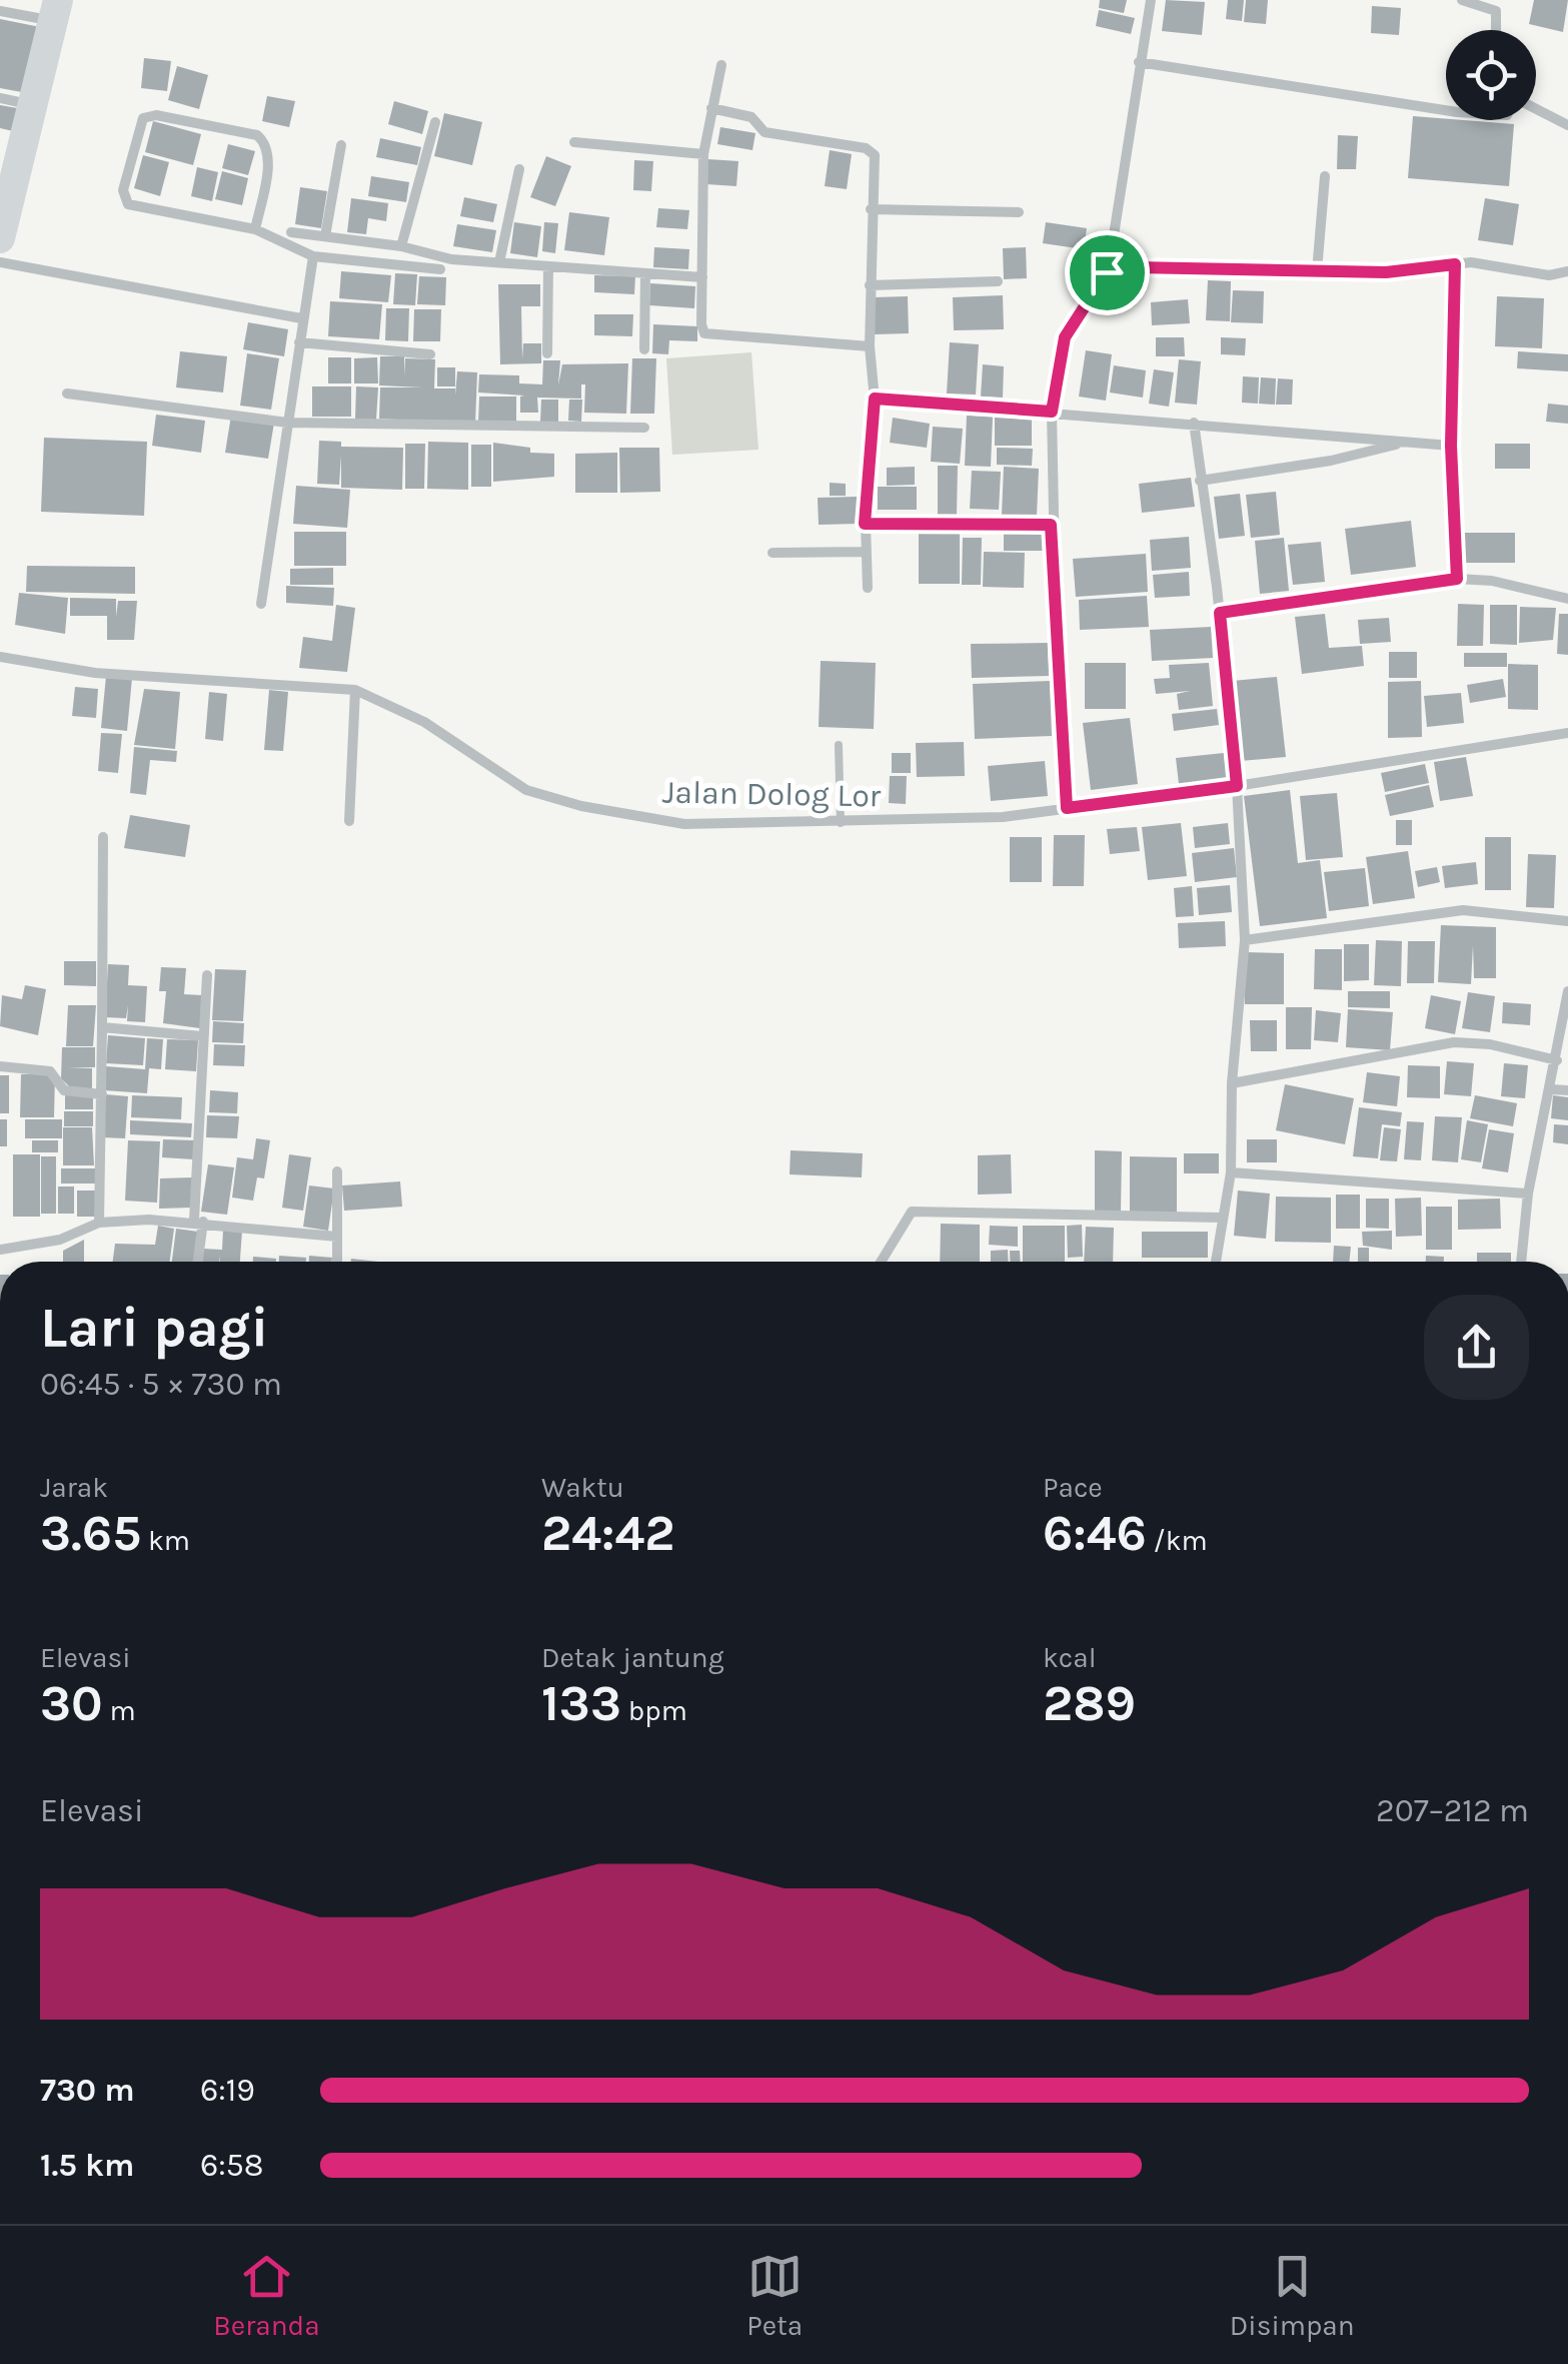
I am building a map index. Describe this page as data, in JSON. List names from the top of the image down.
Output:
{
  "streets": {
    "street": ["Jalan Dolog Lor"]
  },
  "page": {
    "heading": ["Lari pagi", "06:45 · 5 × 730 m"],
    "stats": [
      ["Jarak", "3.65 km"],
      ["Waktu", "24:42"],
      ["Pace", "6:46 /km"],
      ["Elevasi", "30 m"],
      ["Detak jantung", "133 bpm"],
      ["kcal", "289"]
    ],
    "chart": ["Elevasi", "207–212 m"],
    "list": [
      {
        "name": "730 m",
        "note": "6:19"
      },
      {
        "name": "1.5 km",
        "note": "6:58"
      }
    ],
    "tabs": ["Beranda", "Peta", "Disimpan"]
  }
}
